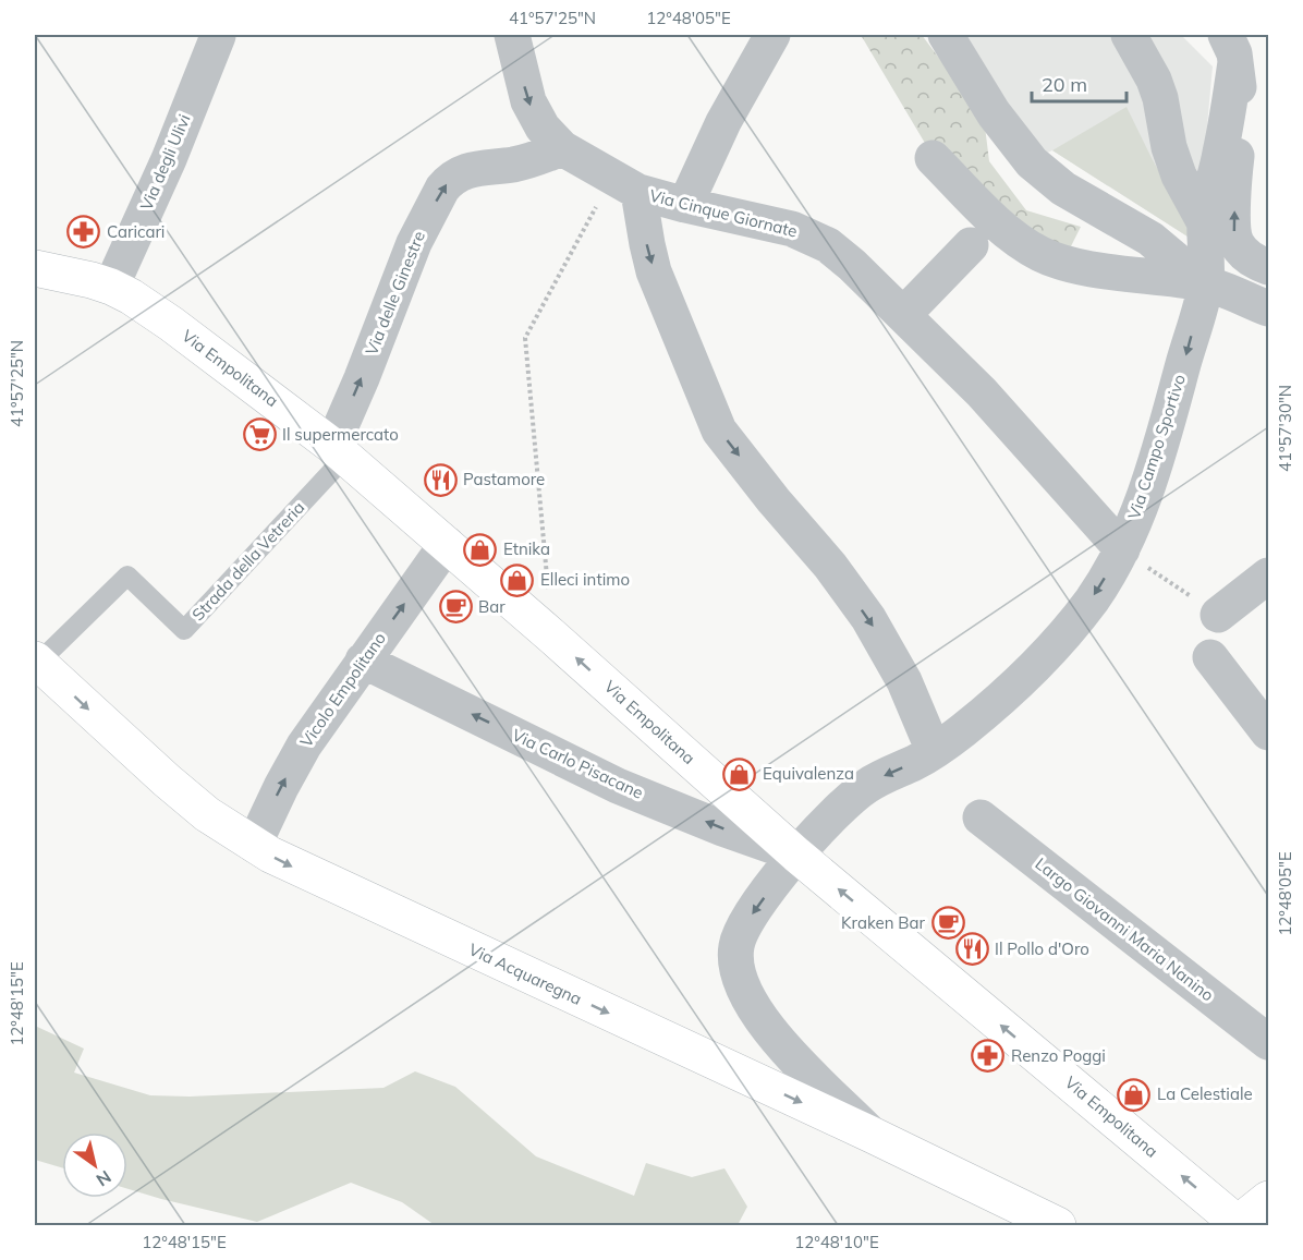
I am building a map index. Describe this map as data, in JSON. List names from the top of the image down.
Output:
{
  "streets": {
    "main road": ["Via Empolitana", "Via Acquaregna"],
    "street": [
      "Via degli Ulivi",
      "Via Cinque Giornate",
      "Via delle Ginestre",
      "Via Campo Sportivo",
      "Vicolo Empolitano",
      "Via Carlo Pisacane",
      "Largo Giovanni Maria Nanino"
    ],
    "lane": ["Strada della Vetreria"]
  },
  "crossings": [
    ["Via degli Ulivi", "Via Empolitana"],
    ["Via Cinque Giornate", "Via Campo Sportivo"],
    ["Via delle Ginestre", "Via Empolitana"],
    ["Via delle Ginestre", "Strada della Vetreria"],
    ["Via Empolitana", "Via Campo Sportivo"],
    ["Via Empolitana", "Strada della Vetreria"],
    ["Via Empolitana", "Vicolo Empolitano"],
    ["Via Empolitana", "Via Carlo Pisacane"],
    ["Via Campo Sportivo", "Via Carlo Pisacane"],
    ["Via Campo Sportivo", "Via Acquaregna"],
    ["Strada della Vetreria", "Via Acquaregna"],
    ["Vicolo Empolitano", "Via Carlo Pisacane"],
    ["Vicolo Empolitano", "Via Acquaregna"]
  ],
  "one_way": [
    "Via delle Ginestre",
    "Via Empolitana",
    "Via Campo Sportivo",
    "Vicolo Empolitano",
    "Via Carlo Pisacane",
    "Via Acquaregna"
  ],
  "places": {
    "pharmacy": ["Caricari", "Renzo Poggi"],
    "supermarket": ["Il supermercato"],
    "restaurant": ["Pastamore", "Il Pollo d'Oro"],
    "shop": [
      "Etnika",
      "Elleci intimo",
      "Equivalenza",
      "La Celestiale"
    ],
    "cafe": ["Bar", "Kraken Bar"]
  },
  "scale_bar": "20 m",
  "north": "bottom right",
  "coordinates": [
    "41°57'25\"N",
    "12°48'05\"E",
    "41°57'30\"N",
    "12°48'15\"E",
    "12°48'10\"E"
  ]
}
